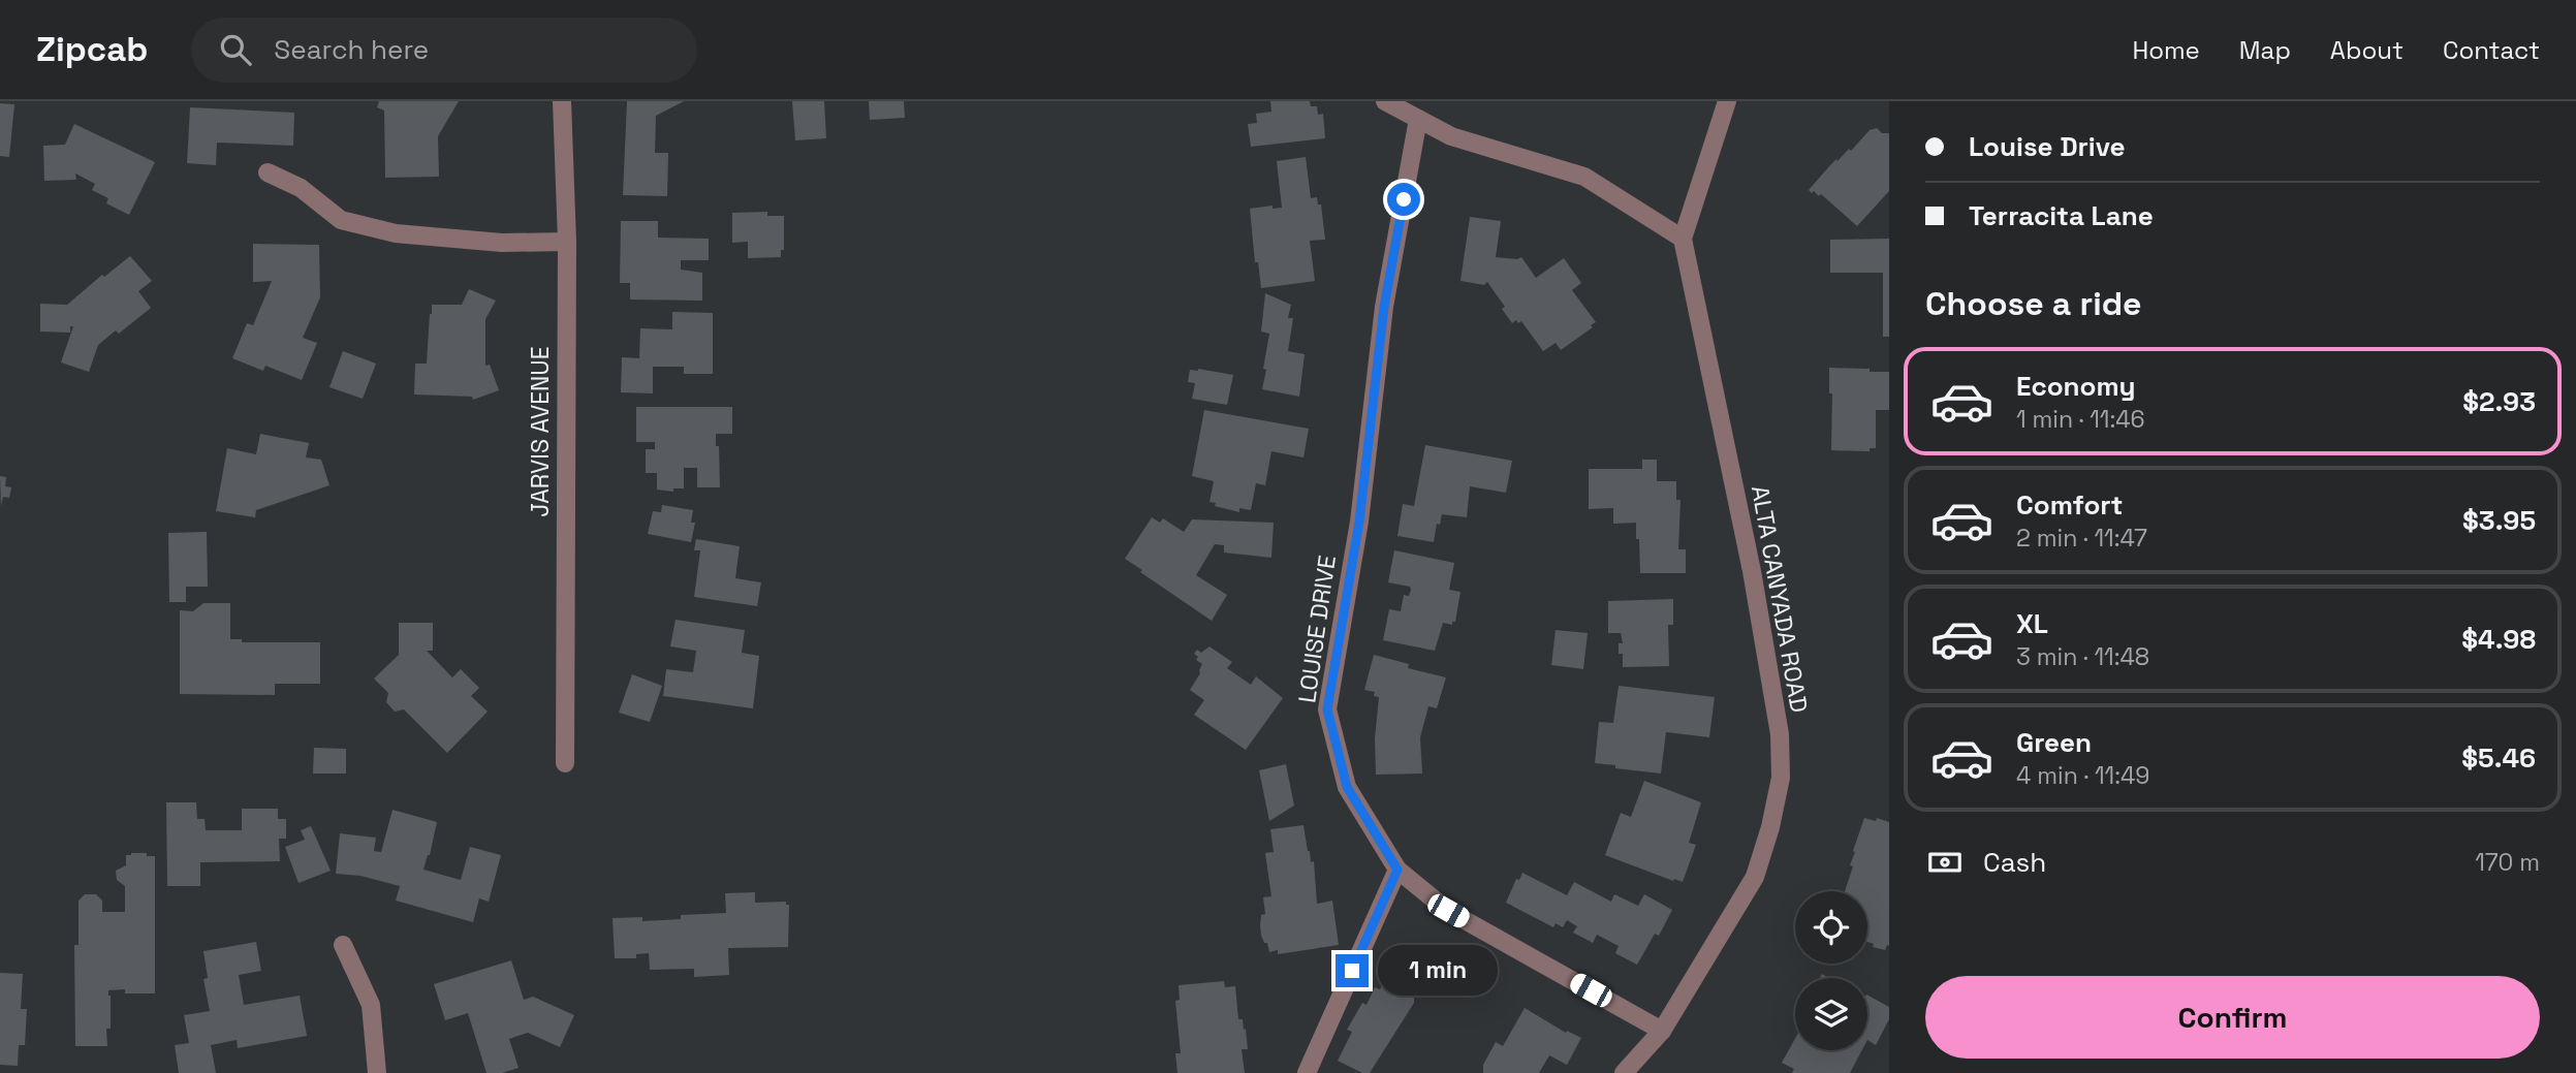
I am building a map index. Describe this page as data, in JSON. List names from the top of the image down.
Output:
{
  "streets": {
    "street": ["JARVIS AVENUE", "ALTA CANYADA ROAD", "LOUISE DRIVE"]
  },
  "crossings": [
    ["ALTA CANYADA ROAD", "LOUISE DRIVE"]
  ],
  "page": {
    "header": "Zipcab",
    "search": "Search here",
    "nav": [
      "Home",
      "Map",
      "About",
      "Contact"
    ],
    "banner": ["Louise Drive", "Terracita Lane"],
    "heading": "Choose a ride",
    "list": [
      {
        "name": "Economy",
        "note": "1 min · 11:46",
        "value": "$2.93"
      },
      {
        "name": "Comfort",
        "note": "2 min · 11:47",
        "value": "$3.95"
      },
      {
        "name": "XL",
        "note": "3 min · 11:48",
        "value": "$4.98"
      },
      {
        "name": "Green",
        "note": "4 min · 11:49",
        "value": "$5.46"
      }
    ],
    "pay": ["Cash", "170 m"],
    "bubble": "1 min",
    "buttons": "Confirm"
  }
}
